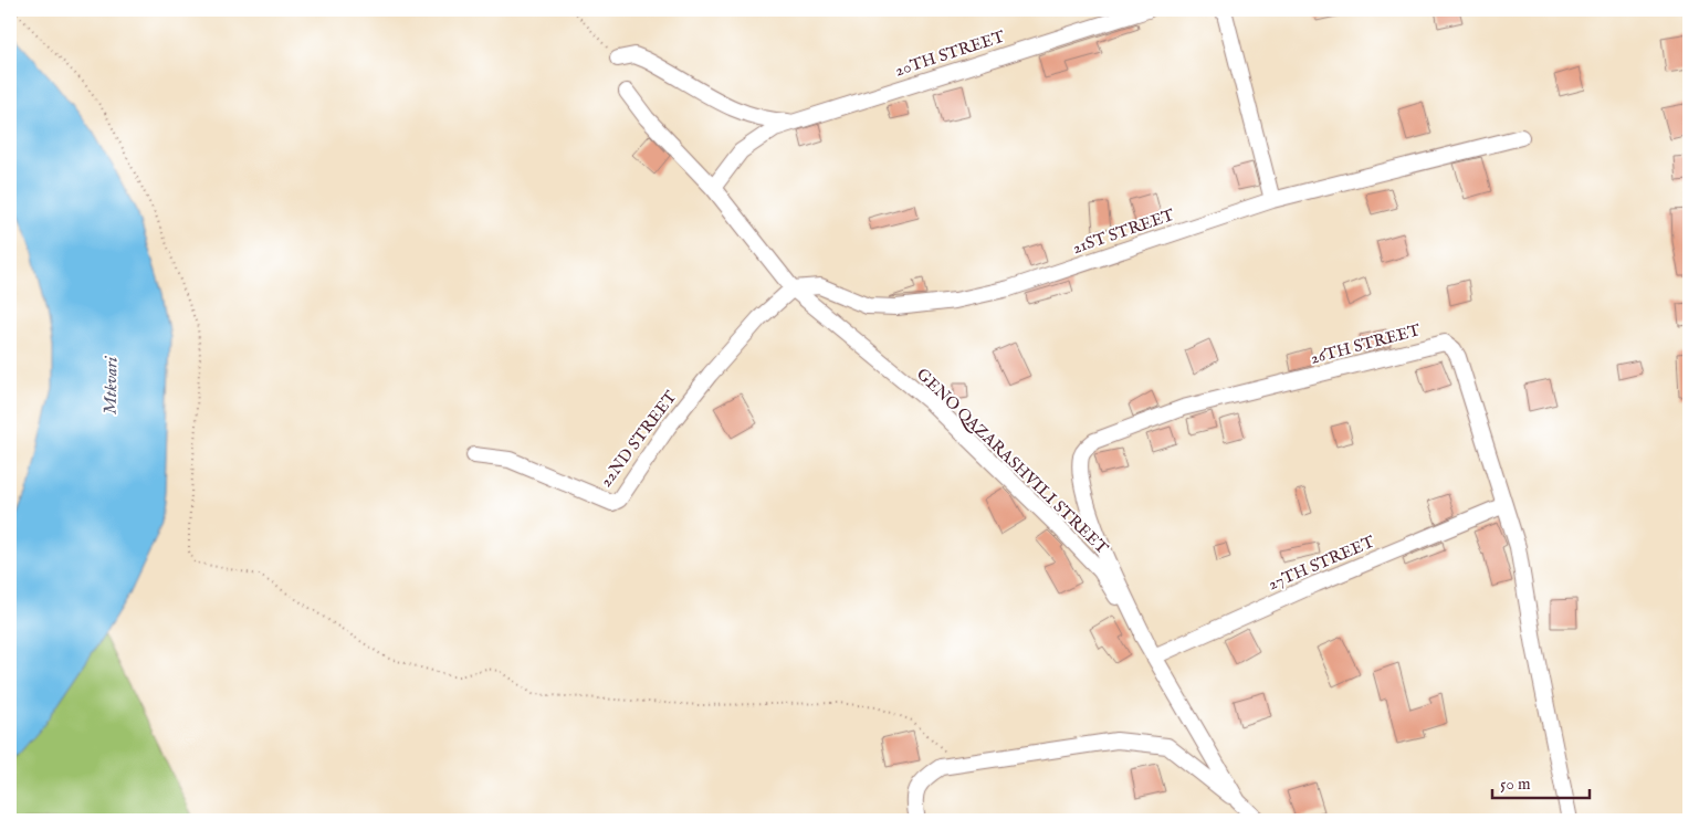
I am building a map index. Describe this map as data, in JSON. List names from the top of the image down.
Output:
{
  "streets": {
    "street": [
      "20TH STREET",
      "21ST STREET",
      "26TH STREET",
      "22ND STREET",
      "GENO QAZARASHVILI STREET",
      "27TH STREET"
    ]
  },
  "crossings": [
    ["20TH STREET", "GENO QAZARASHVILI STREET"],
    ["21ST STREET", "22ND STREET"],
    ["21ST STREET", "GENO QAZARASHVILI STREET"],
    ["26TH STREET", "GENO QAZARASHVILI STREET"],
    ["26TH STREET", "27TH STREET"],
    ["22ND STREET", "GENO QAZARASHVILI STREET"],
    ["GENO QAZARASHVILI STREET", "27TH STREET"]
  ],
  "water": ["Mtkvari"],
  "scale_bar": "50 m"
}
